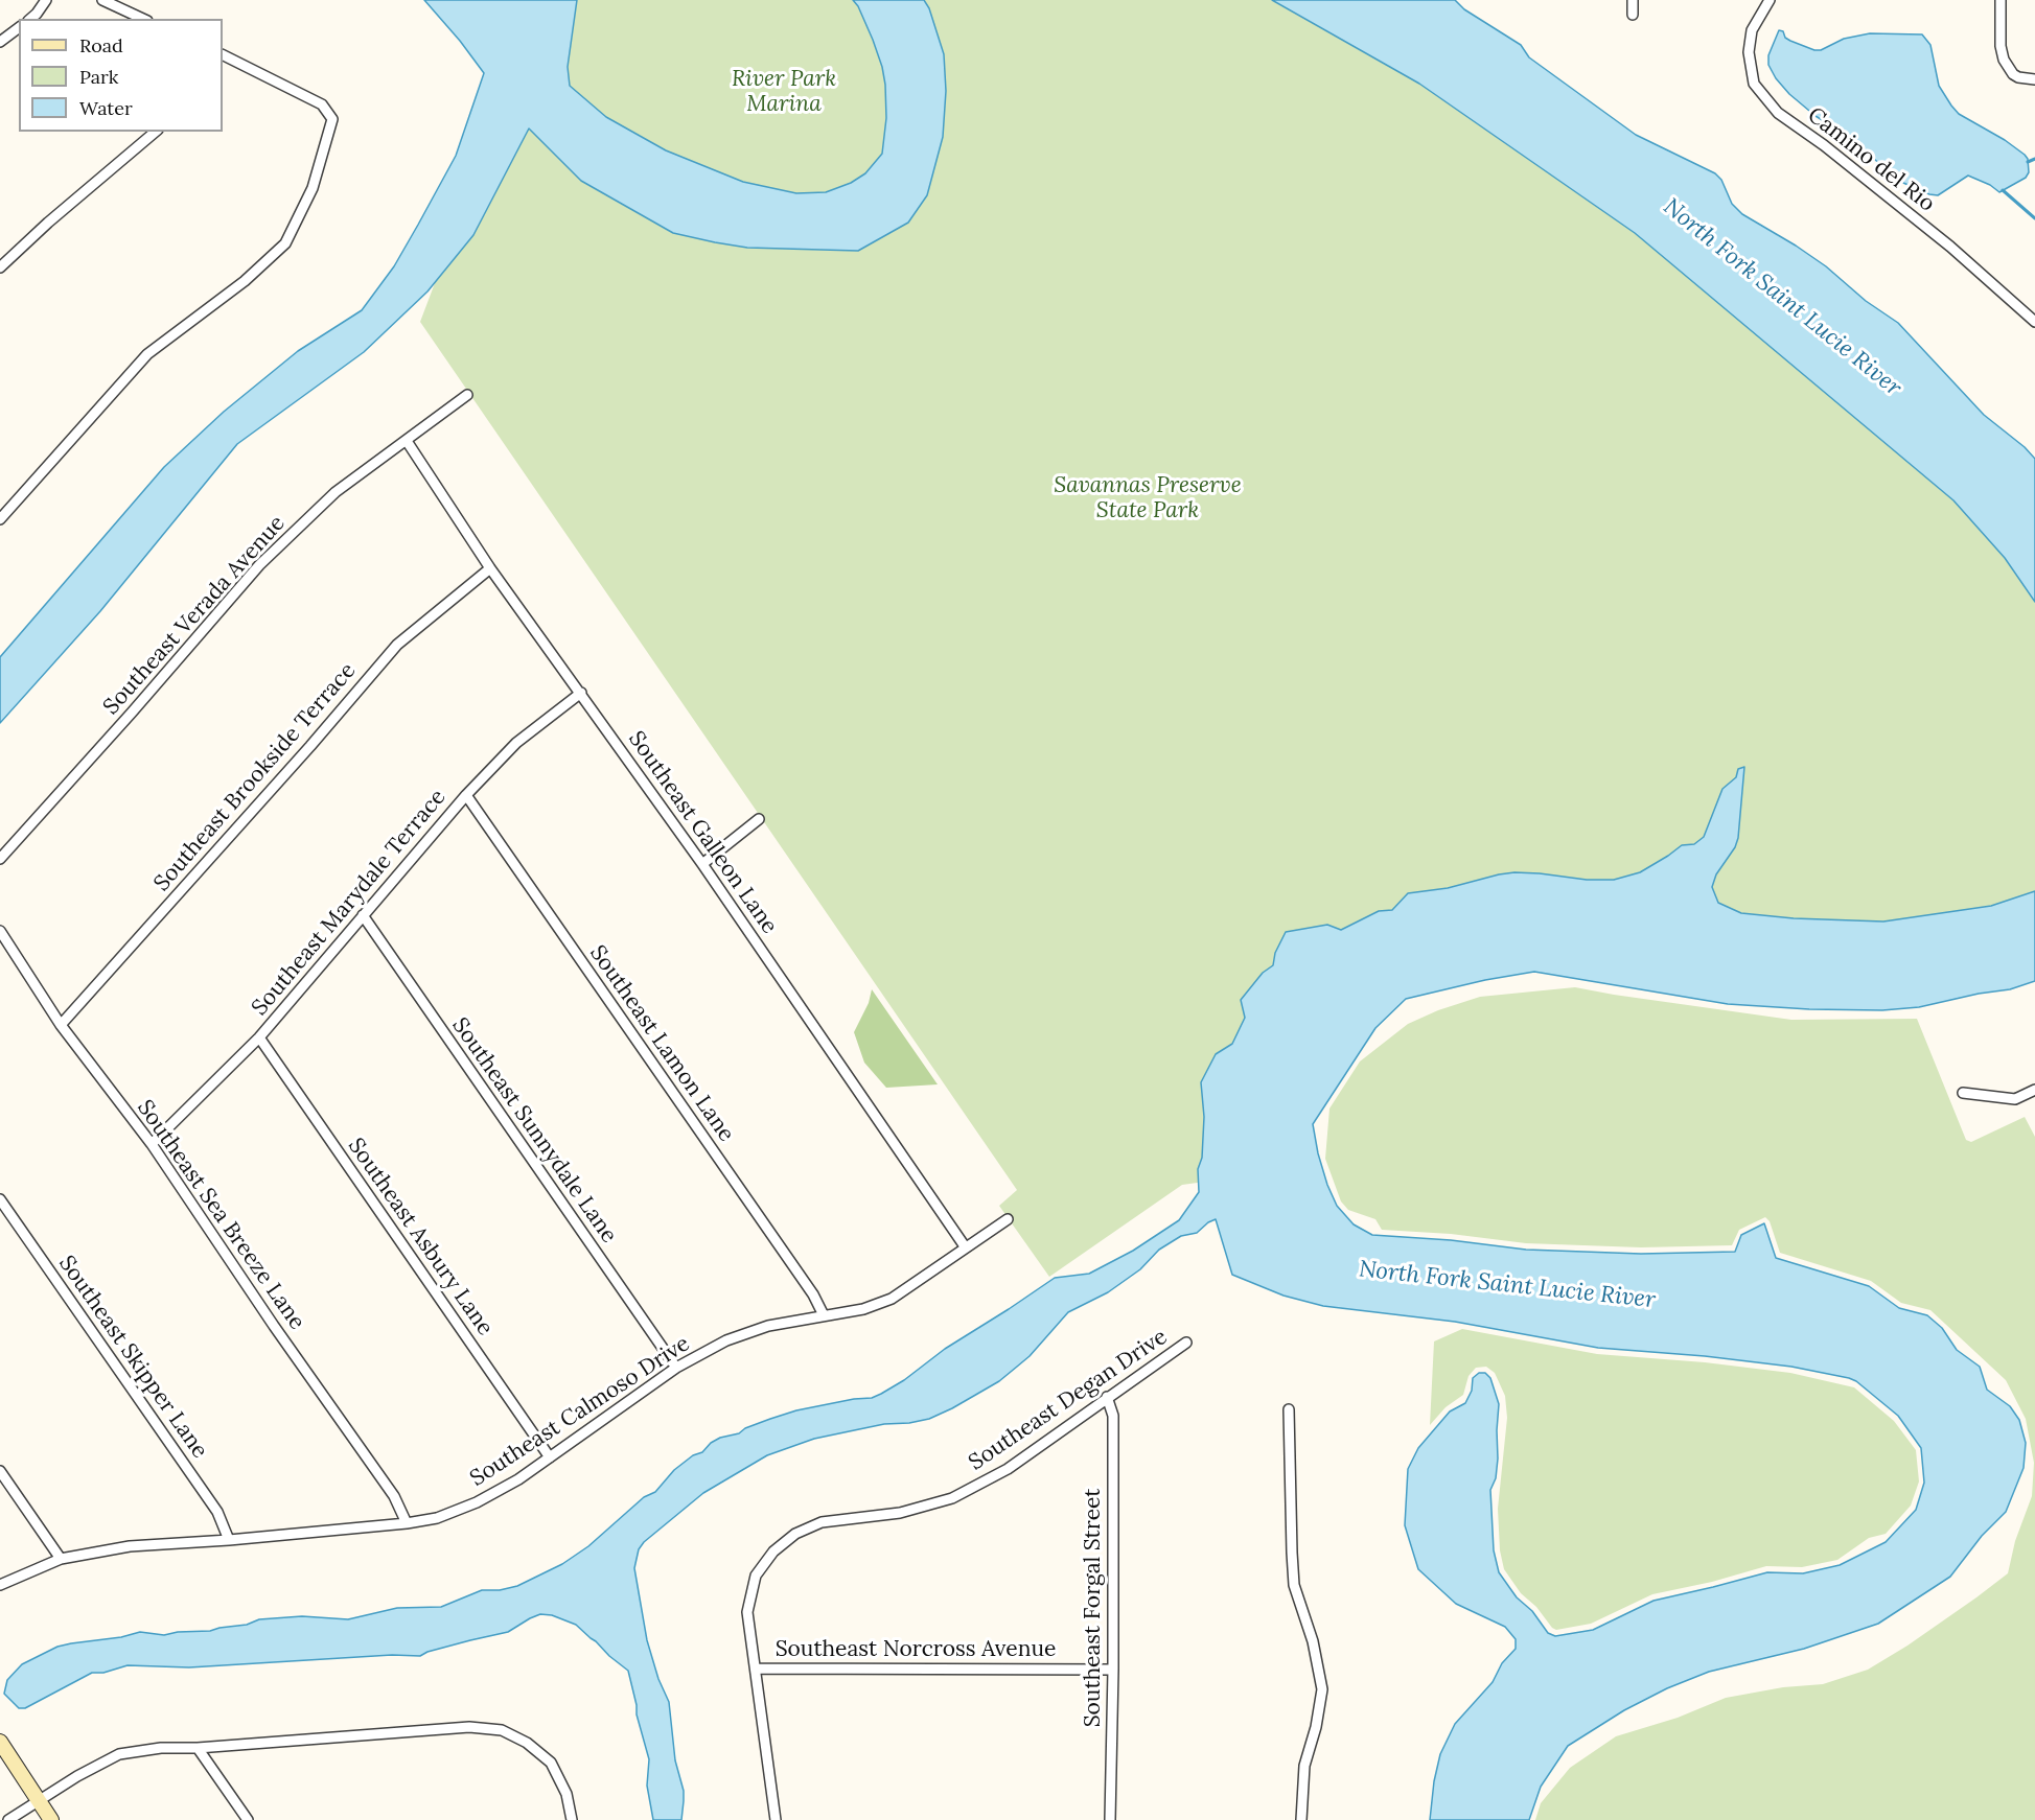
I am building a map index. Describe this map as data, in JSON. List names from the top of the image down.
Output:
{
  "streets": {
    "street": [
      "Camino del Rio",
      "Southeast Verada Avenue",
      "Southeast Brookside Terrace",
      "Southeast Galleon Lane",
      "Southeast Marydale Terrace",
      "Southeast Lamon Lane",
      "Southeast Sunnydale Lane",
      "Southeast Sea Breeze Lane",
      "Southeast Asbury Lane",
      "Southeast Skipper Lane",
      "Southeast Degan Drive",
      "Southeast Calmoso Drive",
      "Southeast Forgal Street",
      "Southeast Norcross Avenue"
    ]
  },
  "crossings": [
    ["Southeast Verada Avenue", "Southeast Galleon Lane"],
    ["Southeast Brookside Terrace", "Southeast Galleon Lane"],
    ["Southeast Brookside Terrace", "Southeast Sea Breeze Lane"],
    ["Southeast Galleon Lane", "Southeast Marydale Terrace"],
    ["Southeast Galleon Lane", "Southeast Calmoso Drive"],
    ["Southeast Marydale Terrace", "Southeast Lamon Lane"],
    ["Southeast Marydale Terrace", "Southeast Sunnydale Lane"],
    ["Southeast Marydale Terrace", "Southeast Sea Breeze Lane"],
    ["Southeast Marydale Terrace", "Southeast Asbury Lane"],
    ["Southeast Lamon Lane", "Southeast Calmoso Drive"],
    ["Southeast Sunnydale Lane", "Southeast Calmoso Drive"],
    ["Southeast Sea Breeze Lane", "Southeast Calmoso Drive"],
    ["Southeast Asbury Lane", "Southeast Calmoso Drive"],
    ["Southeast Skipper Lane", "Southeast Calmoso Drive"],
    ["Southeast Degan Drive", "Southeast Forgal Street"],
    ["Southeast Degan Drive", "Southeast Norcross Avenue"],
    ["Southeast Forgal Street", "Southeast Norcross Avenue"]
  ],
  "water": ["North Fork Saint Lucie River"],
  "parks": ["River Park Marina", "Savannas Preserve State Park"],
  "legend": ["Road", "Park", "Water"]
}
